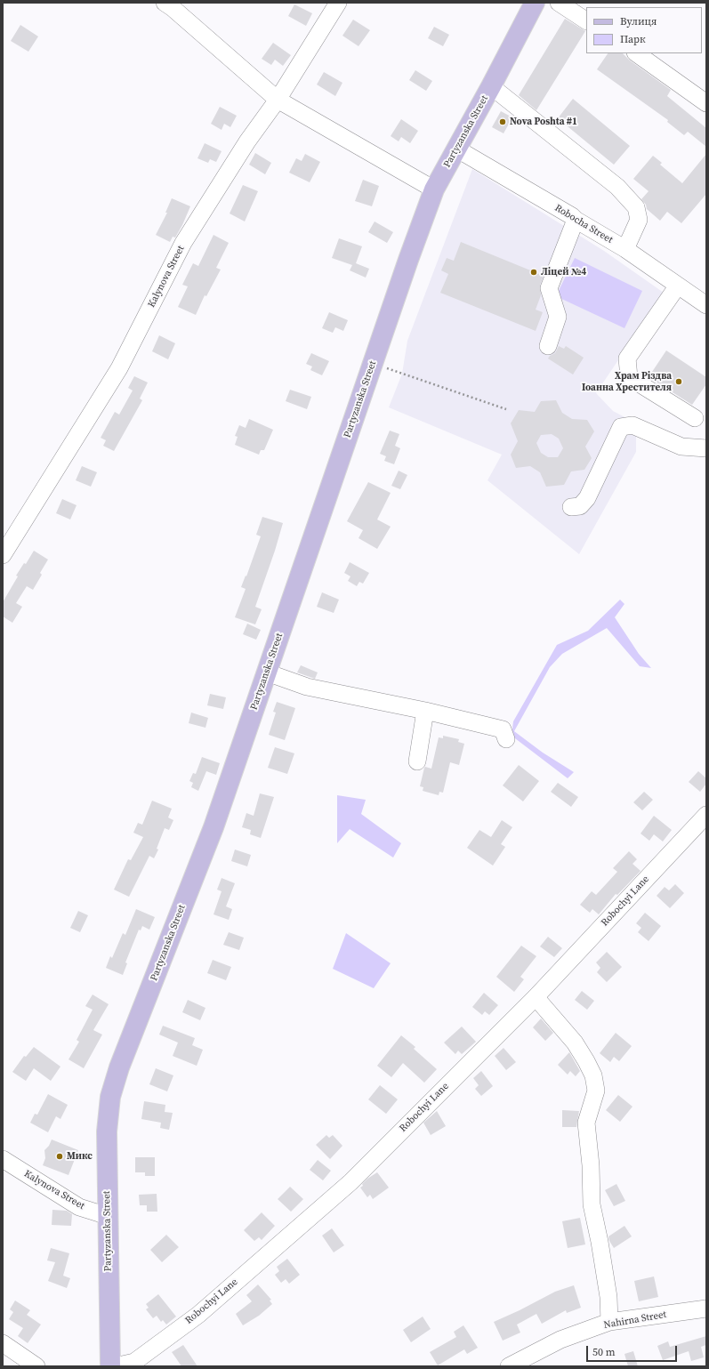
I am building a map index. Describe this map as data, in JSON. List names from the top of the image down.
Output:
{
  "streets": {
    "main road": ["Partyzanska Street"],
    "street": [
      "Robocha Street",
      "Kalynova Street",
      "Robochyi Lane",
      "Nahirna Street"
    ]
  },
  "crossings": [
    ["Partyzanska Street", "Robocha Street"],
    ["Partyzanska Street", "Kalynova Street"]
  ],
  "places": [
    "Nova Poshta #1",
    "Ліцей №4",
    "Храм Різдва Іоанна Хрестителя",
    "Микс"
  ],
  "legend": ["Вулиця", "Парк"],
  "scale_bar": "50 m"
}
